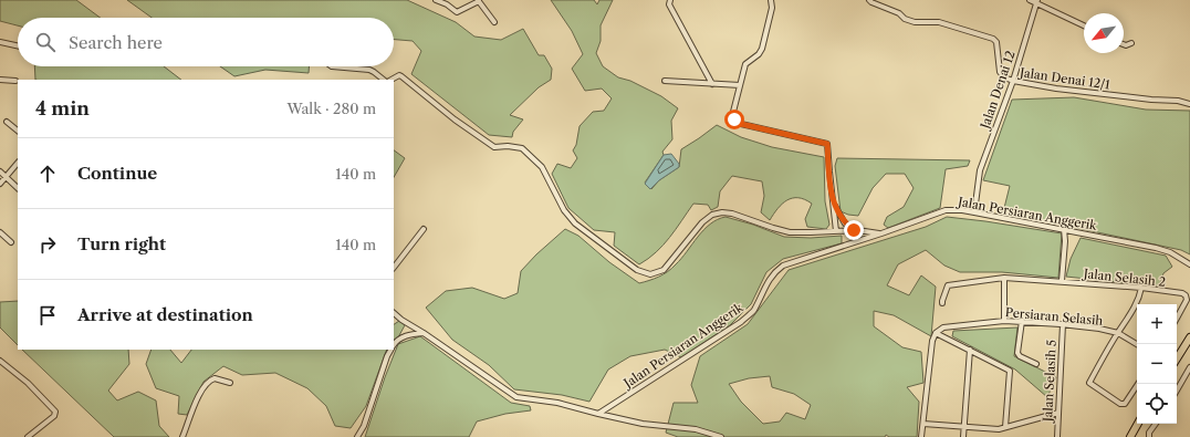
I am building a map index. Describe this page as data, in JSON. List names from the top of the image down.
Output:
{
  "streets": {
    "street": [
      "Jalan Denai 12/1",
      "Jalan Denai 12",
      "Jalan Persiaran Anggerik",
      "Jalan Selasih 2",
      "Persiaran Selasih",
      "Jalan Selasih 5"
    ]
  },
  "crossings": [
    ["Jalan Denai 12/1", "Jalan Denai 12"],
    ["Jalan Denai 12", "Jalan Persiaran Anggerik"],
    ["Persiaran Selasih", "Jalan Selasih 5"]
  ],
  "north": "bottom left",
  "page": {
    "search": "Search here",
    "heading": ["4 min", "Walk · 280 m"],
    "list": [
      ["Continue", "140 m"],
      ["Turn right", "140 m"],
      "Arrive at destination"
    ],
    "map_buttons": ["+", "−"]
  }
}
